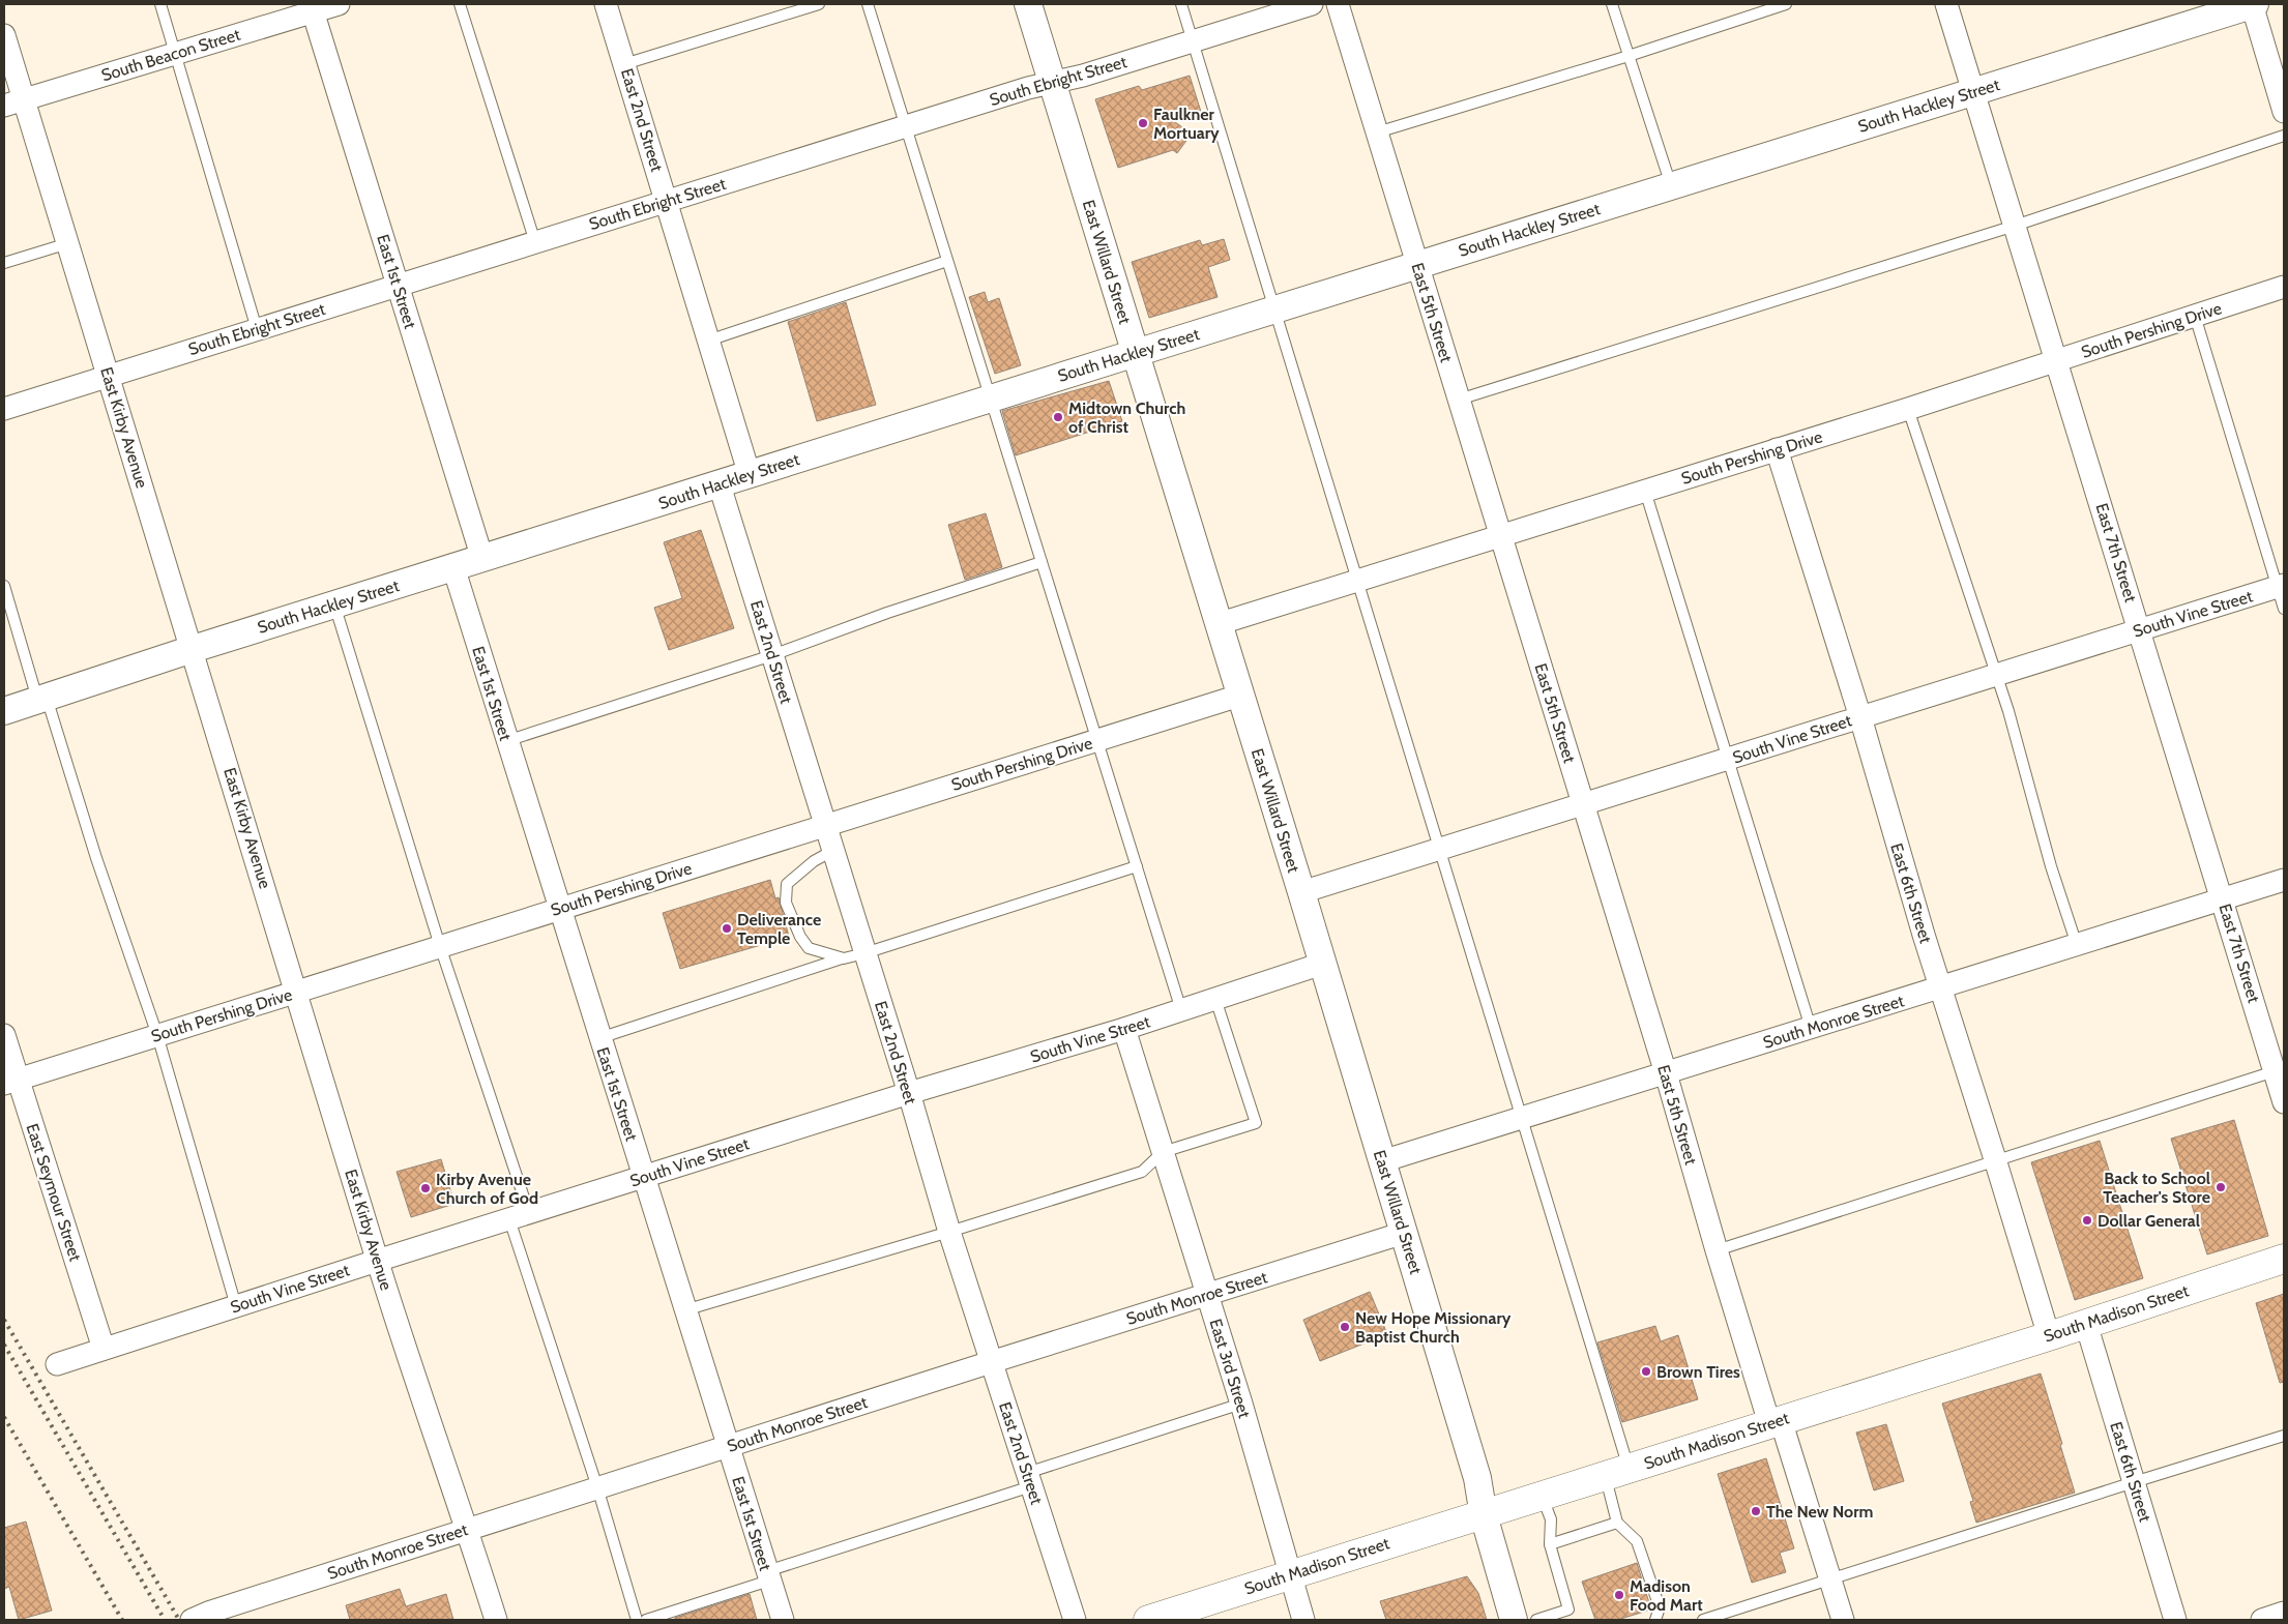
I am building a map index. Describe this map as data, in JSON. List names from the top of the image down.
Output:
{
  "streets": {
    "main road": ["South Madison Street"],
    "street": [
      "South Beacon Street",
      "South Ebright Street",
      "South Hackley Street",
      "East 2nd Street",
      "East Willard Street",
      "East 1st Street",
      "East 5th Street",
      "South Pershing Drive",
      "East Kirby Avenue",
      "East 7th Street",
      "South Vine Street",
      "East 6th Street",
      "South Monroe Street",
      "East Seymour Street",
      "East 3rd Street"
    ]
  },
  "crossings": [
    ["South Beacon Street", "East 1st Street"],
    ["South Beacon Street", "East Kirby Avenue"],
    ["South Ebright Street", "East 2nd Street"],
    ["South Ebright Street", "East Willard Street"],
    ["South Ebright Street", "East 1st Street"],
    ["South Ebright Street", "East Kirby Avenue"],
    ["South Hackley Street", "East 2nd Street"],
    ["South Hackley Street", "East Willard Street"],
    ["South Hackley Street", "East 1st Street"],
    ["South Hackley Street", "East 5th Street"],
    ["South Hackley Street", "East Kirby Avenue"],
    ["South Hackley Street", "East 7th Street"],
    ["East 2nd Street", "South Pershing Drive"],
    ["East 2nd Street", "South Vine Street"],
    ["East 2nd Street", "South Monroe Street"],
    ["East Willard Street", "South Pershing Drive"],
    ["East Willard Street", "South Vine Street"],
    ["East Willard Street", "South Monroe Street"],
    ["East Willard Street", "South Madison Street"],
    ["East 1st Street", "South Pershing Drive"],
    ["East 1st Street", "South Vine Street"],
    ["East 1st Street", "South Monroe Street"],
    ["East 5th Street", "South Pershing Drive"],
    ["East 5th Street", "South Vine Street"],
    ["East 5th Street", "South Monroe Street"],
    ["East 5th Street", "South Madison Street"],
    ["South Pershing Drive", "East Kirby Avenue"],
    ["South Pershing Drive", "East 7th Street"],
    ["South Pershing Drive", "East 6th Street"],
    ["South Pershing Drive", "East Seymour Street"],
    ["East Kirby Avenue", "South Vine Street"],
    ["East Kirby Avenue", "South Monroe Street"],
    ["East 7th Street", "South Vine Street"],
    ["East 7th Street", "South Monroe Street"],
    ["South Vine Street", "East 6th Street"],
    ["South Vine Street", "East Seymour Street"],
    ["South Vine Street", "East 3rd Street"],
    ["East 6th Street", "South Monroe Street"],
    ["East 6th Street", "South Madison Street"],
    ["South Monroe Street", "East 3rd Street"],
    ["South Madison Street", "East 3rd Street"]
  ],
  "places": [
    "Faulkner Mortuary",
    "Midtown Church of Christ",
    "Deliverance Temple",
    "Back to School Teacher's Store",
    "Kirby Avenue Church of God",
    "Dollar General",
    "New Hope Missionary Baptist Church",
    "Brown Tires",
    "The New Norm",
    "Madison Food Mart"
  ]
}
